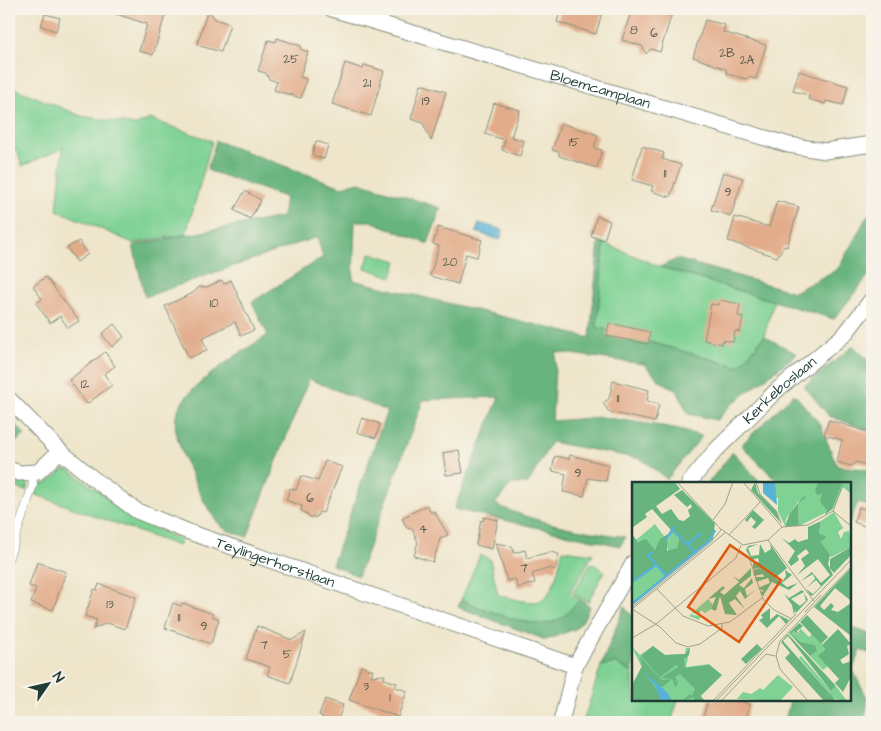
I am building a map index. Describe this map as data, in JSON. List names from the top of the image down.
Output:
{
  "streets": {
    "street": ["Bloemcamplaan", "Kerkeboslaan", "Teylingerhorstlaan"]
  },
  "house_numbers": [
    "8",
    "6",
    "2B",
    "25",
    "2A",
    "21",
    "19",
    "15",
    "11",
    "9",
    "20",
    "10",
    "12",
    "11",
    "9",
    "6",
    "4",
    "7",
    "13",
    "11",
    "9",
    "7",
    "5",
    "3",
    "1"
  ],
  "north": "top right"
}
